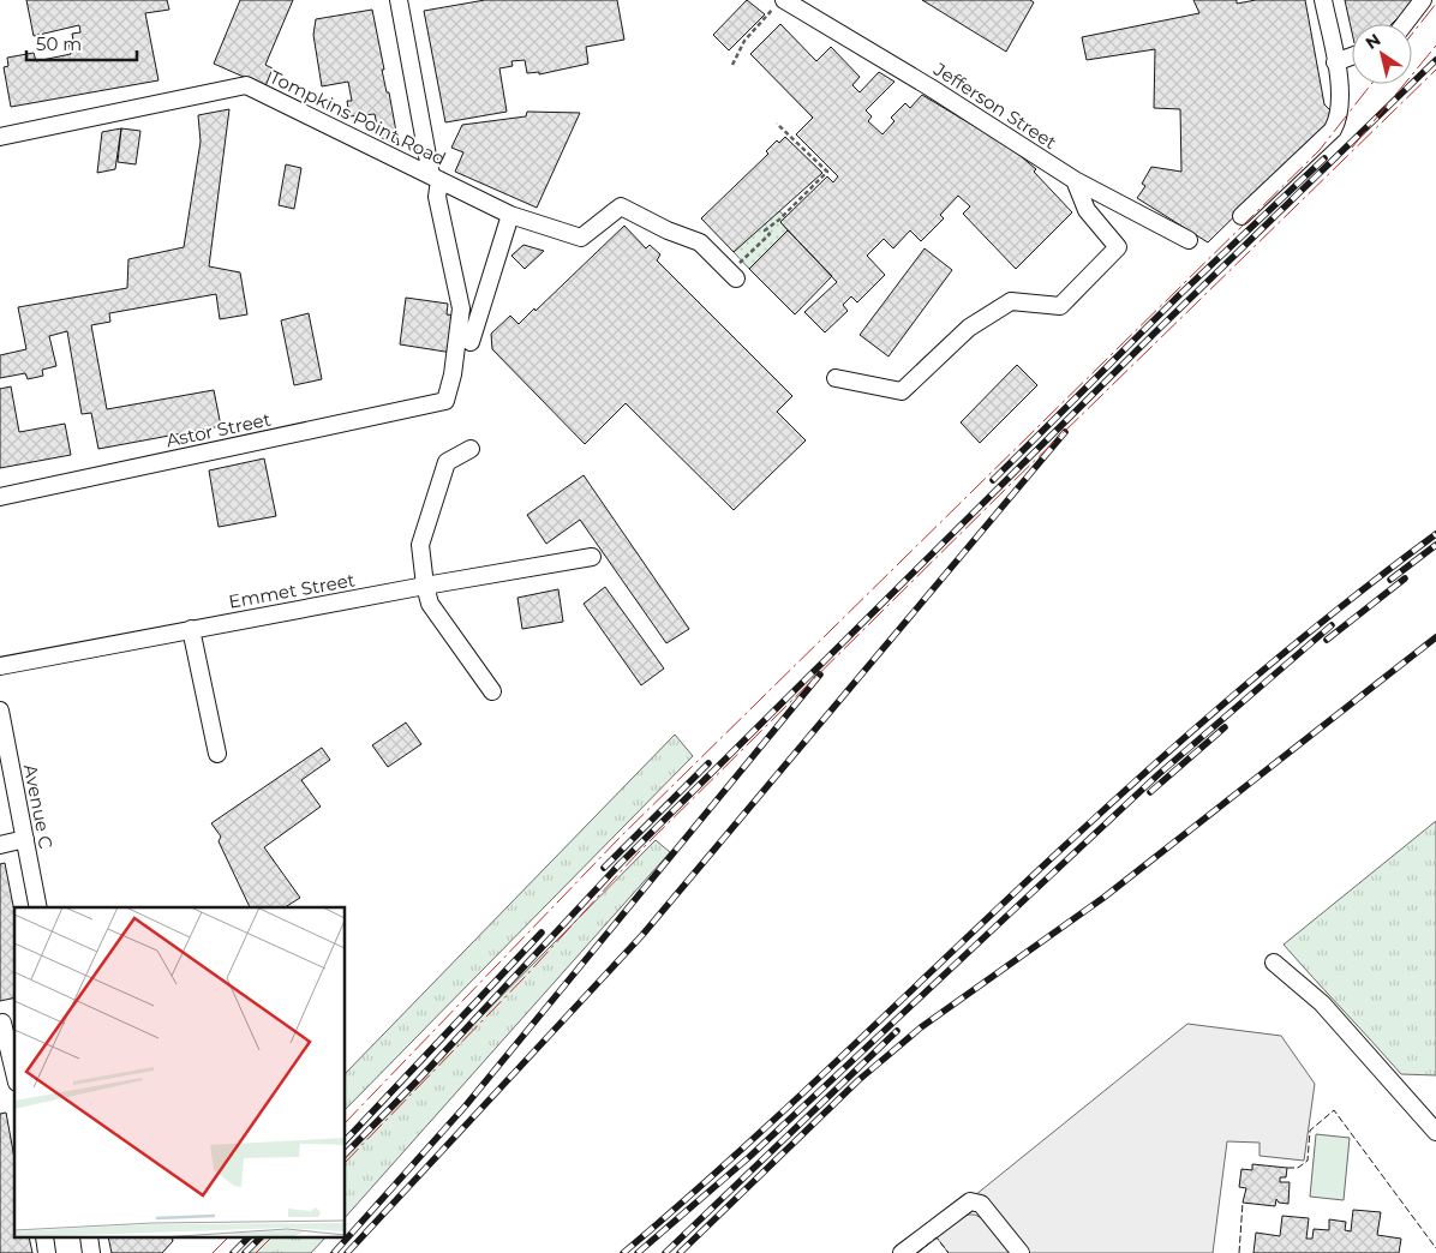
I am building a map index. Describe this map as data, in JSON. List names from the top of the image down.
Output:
{
  "streets": {
    "street": [
      "Jefferson Street",
      "Tompkins Point Road",
      "Astor Street",
      "Emmet Street",
      "Avenue C"
    ]
  },
  "crossings": [
    ["Tompkins Point Road", "Astor Street"]
  ],
  "scale_bar": "50 m",
  "north": "top left"
}
